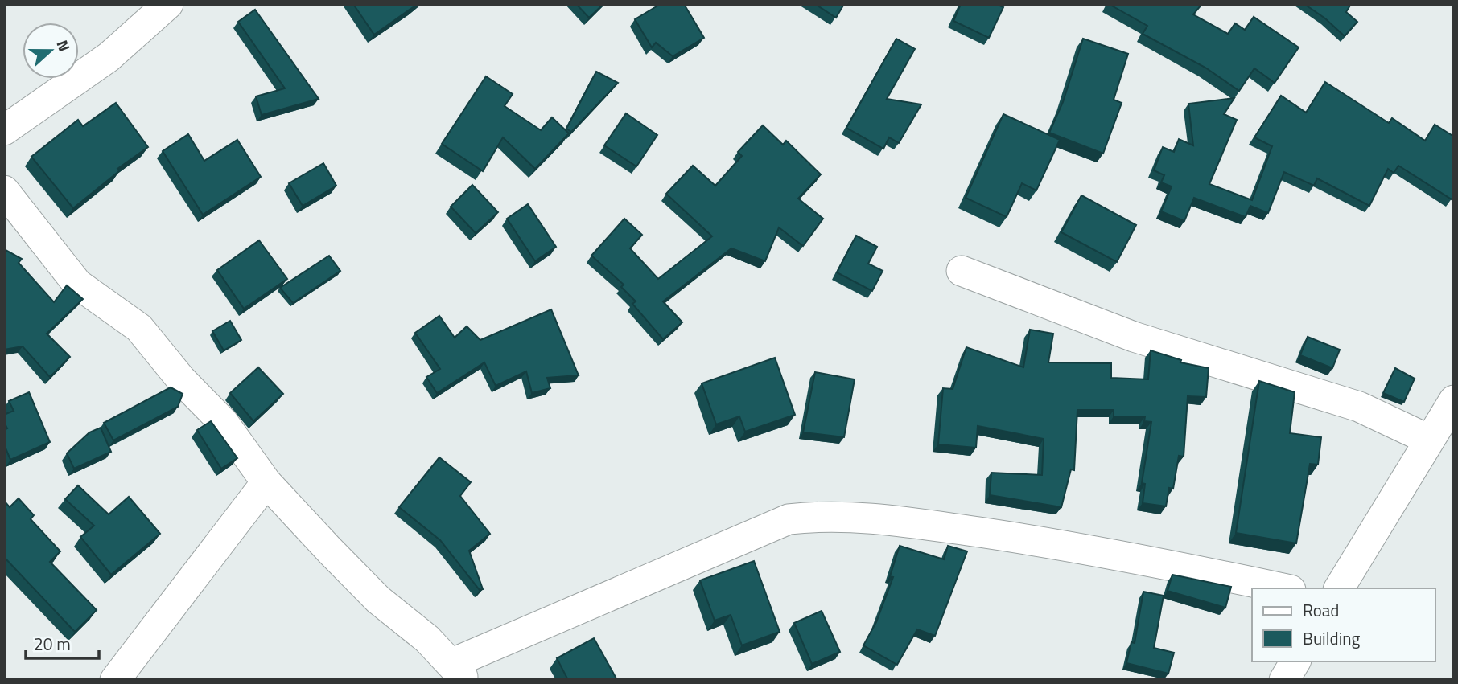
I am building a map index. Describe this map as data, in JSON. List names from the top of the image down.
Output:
{
  "legend": ["Road", "Building"],
  "scale_bar": "20 m",
  "north": "right"
}
